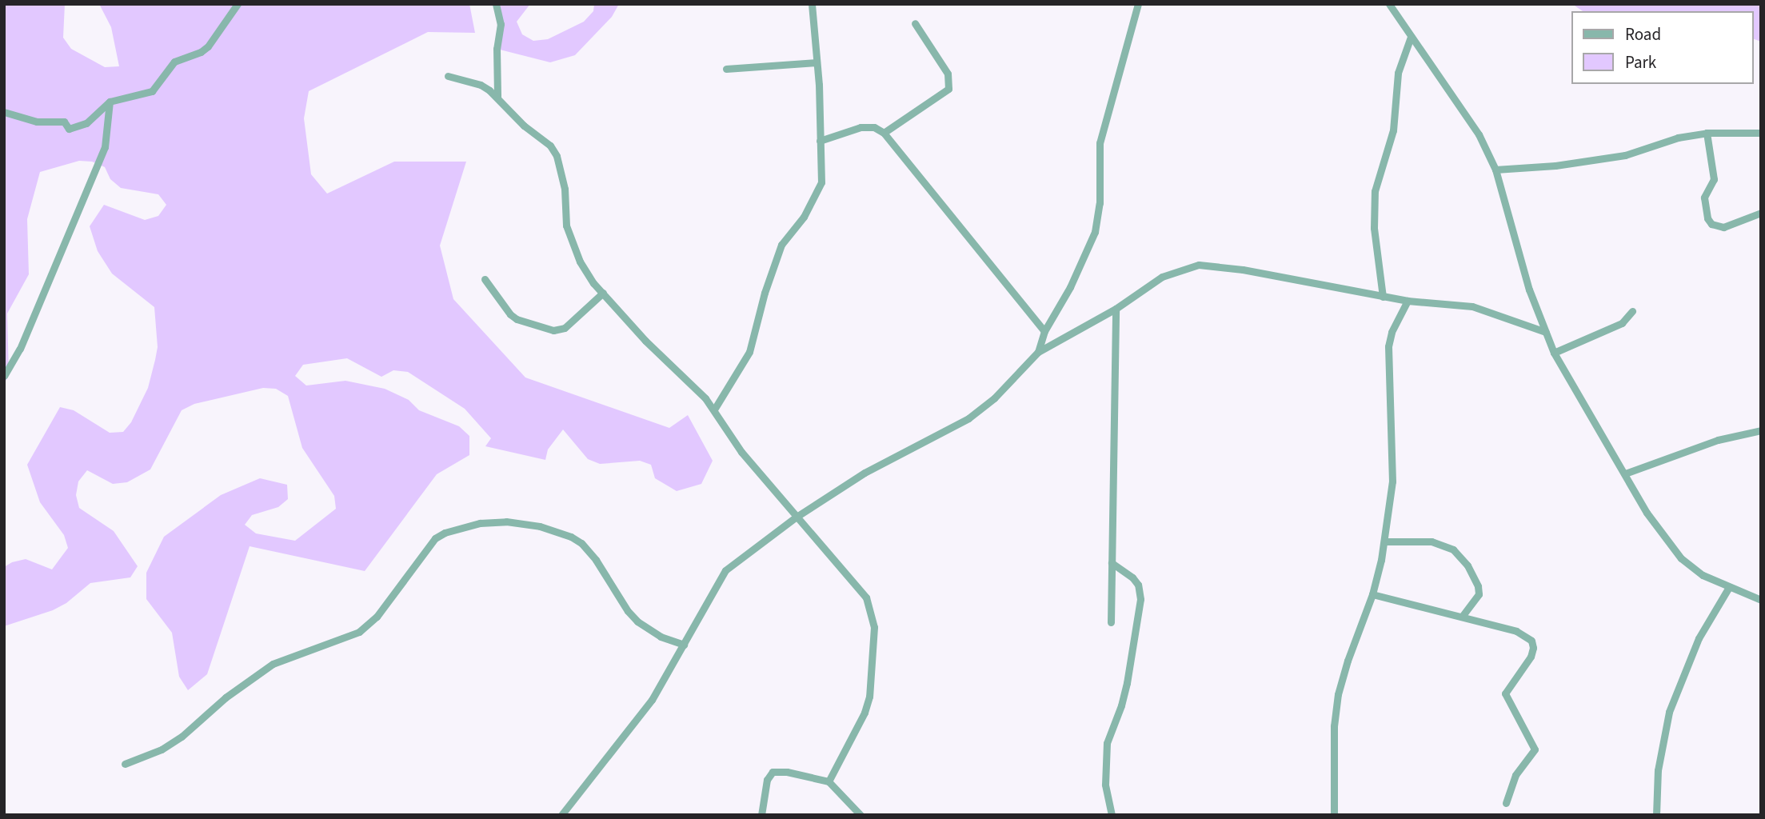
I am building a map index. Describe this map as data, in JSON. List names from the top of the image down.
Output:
{
  "legend": ["Road", "Park"]
}
